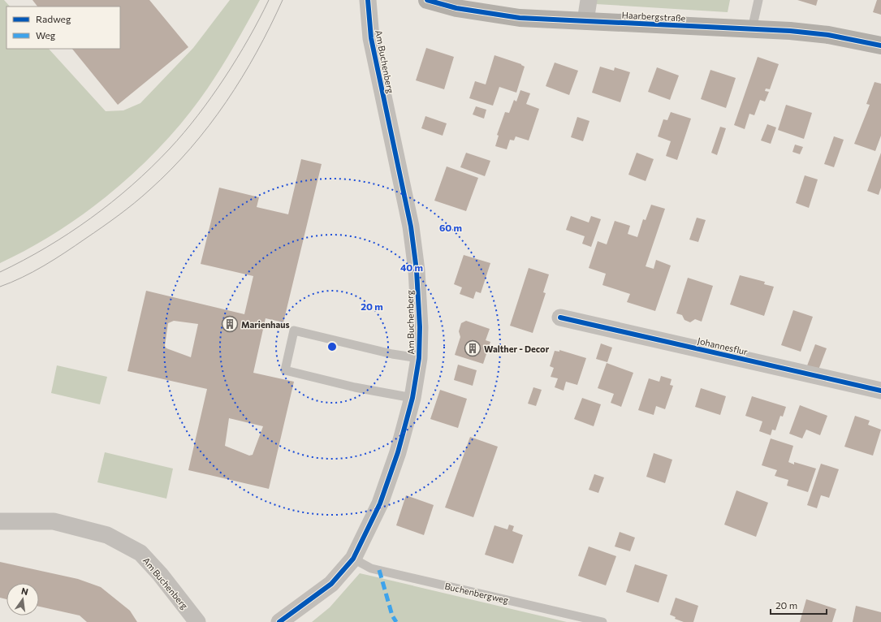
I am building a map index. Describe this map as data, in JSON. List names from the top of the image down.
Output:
{
  "streets": {
    "street": ["Haarbergstraße", "Am Buchenberg", "Johannesflur"],
    "lane": ["Buchenbergweg"]
  },
  "crossings": [
    ["Am Buchenberg", "Buchenbergweg"]
  ],
  "places": {
    "building": ["Marienhaus", "Walther - Decor"]
  },
  "legend": ["Radweg", "Weg"],
  "scale_bar": "20 m",
  "north": "top",
  "rings": ["60 m", "40 m", "20 m"]
}
